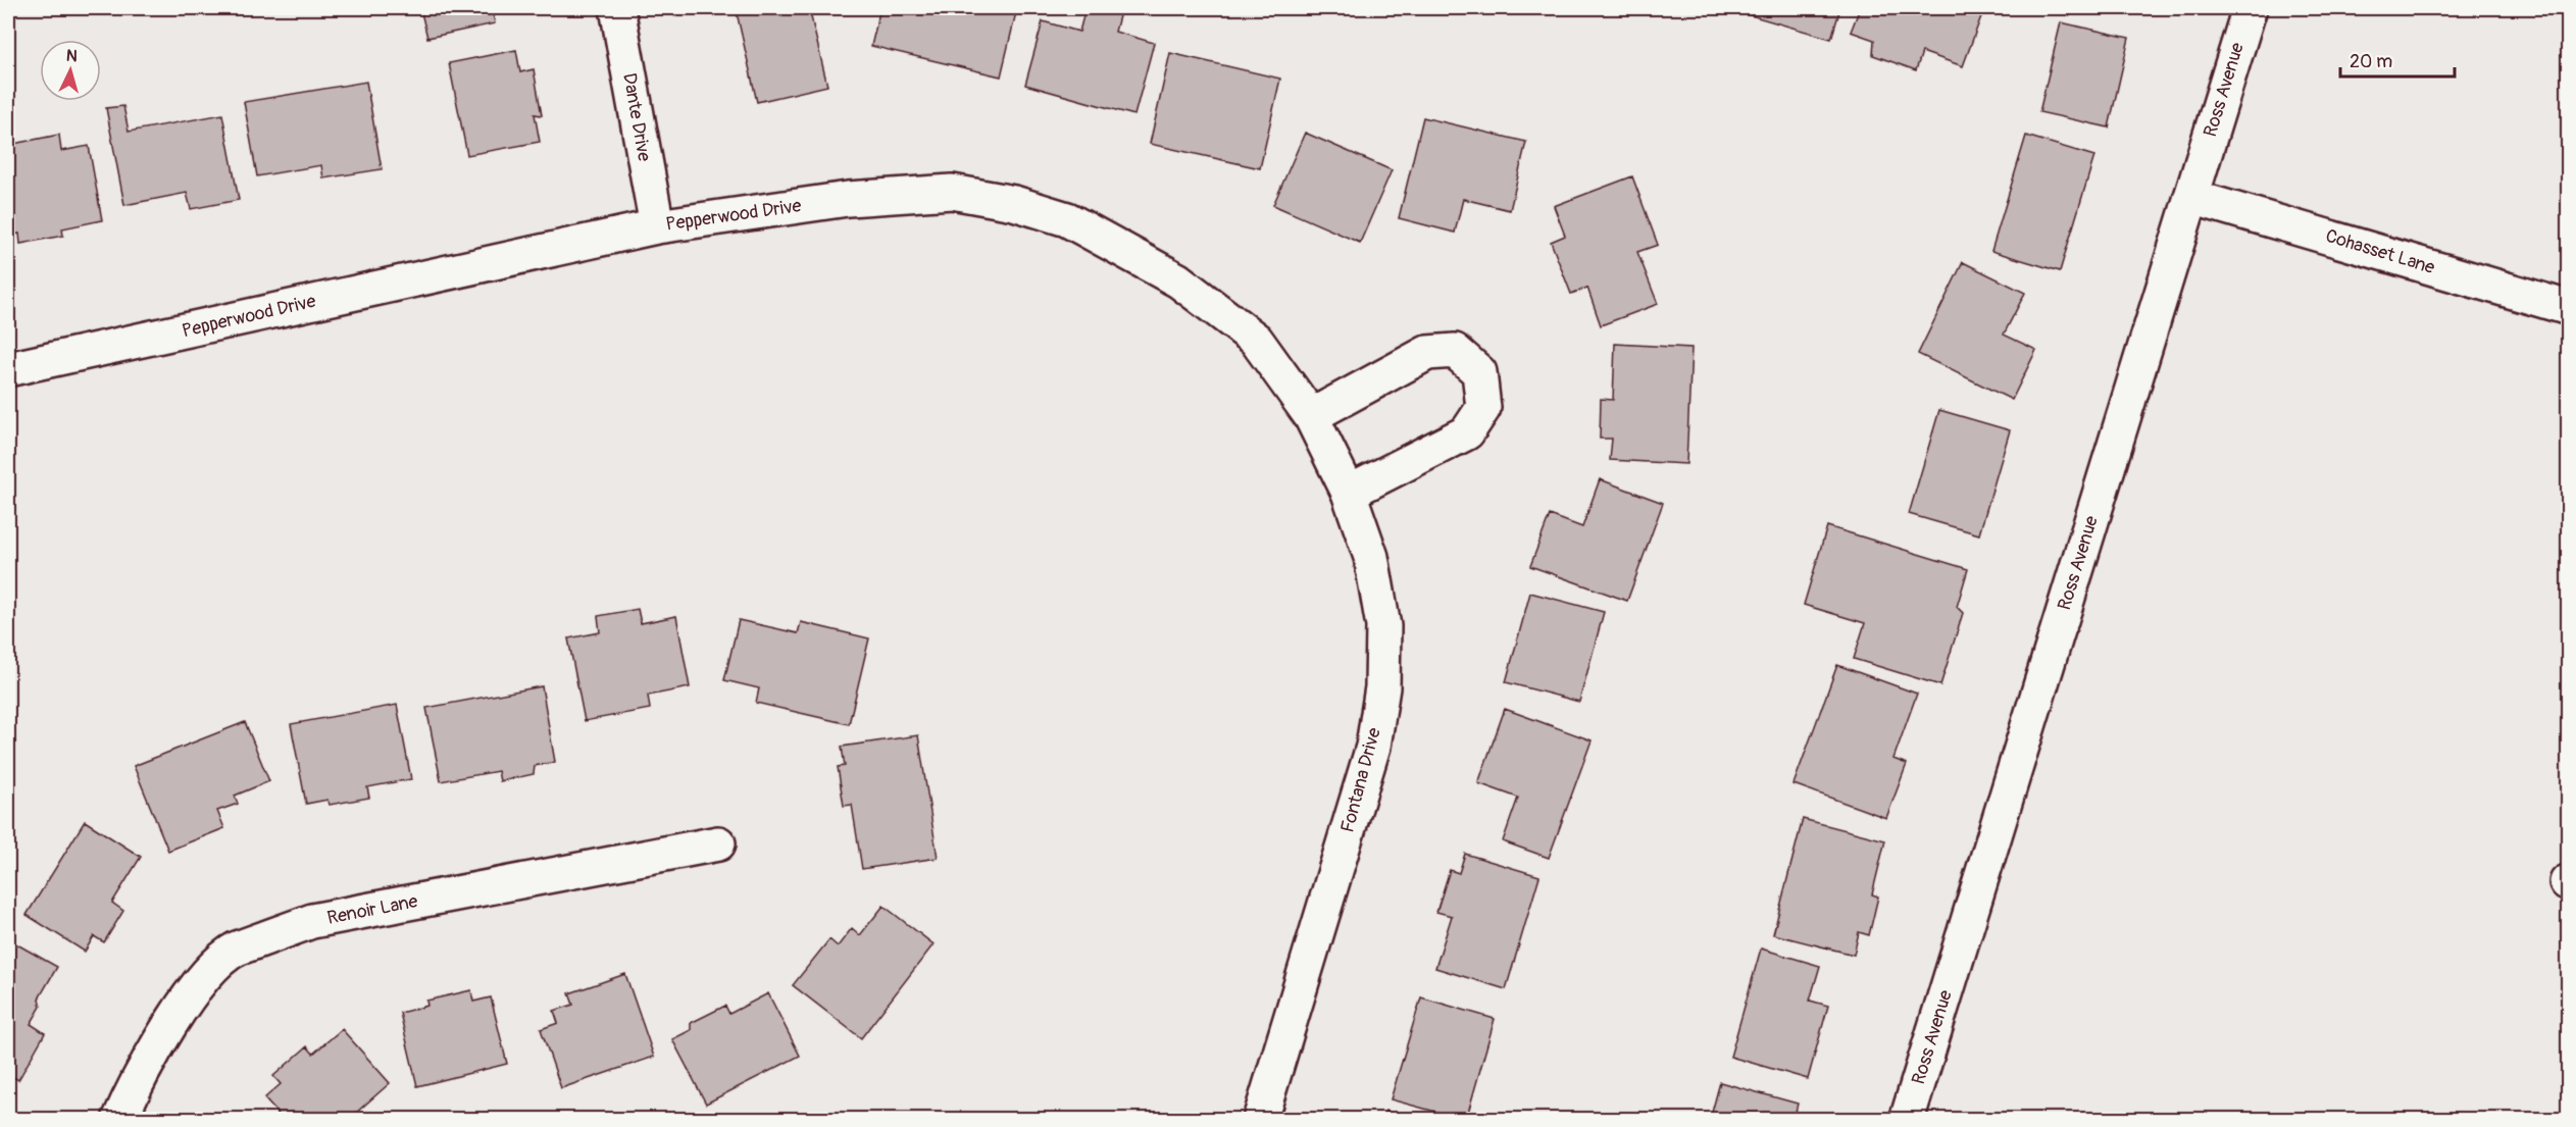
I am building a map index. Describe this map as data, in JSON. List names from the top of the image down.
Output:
{
  "streets": {
    "street": [
      "Ross Avenue",
      "Dante Drive",
      "Pepperwood Drive",
      "Cohasset Lane",
      "Fontana Drive",
      "Renoir Lane"
    ]
  },
  "crossings": [
    ["Ross Avenue", "Cohasset Lane"],
    ["Dante Drive", "Pepperwood Drive"],
    ["Pepperwood Drive", "Fontana Drive"]
  ],
  "scale_bar": "20 m",
  "north": "top"
}
